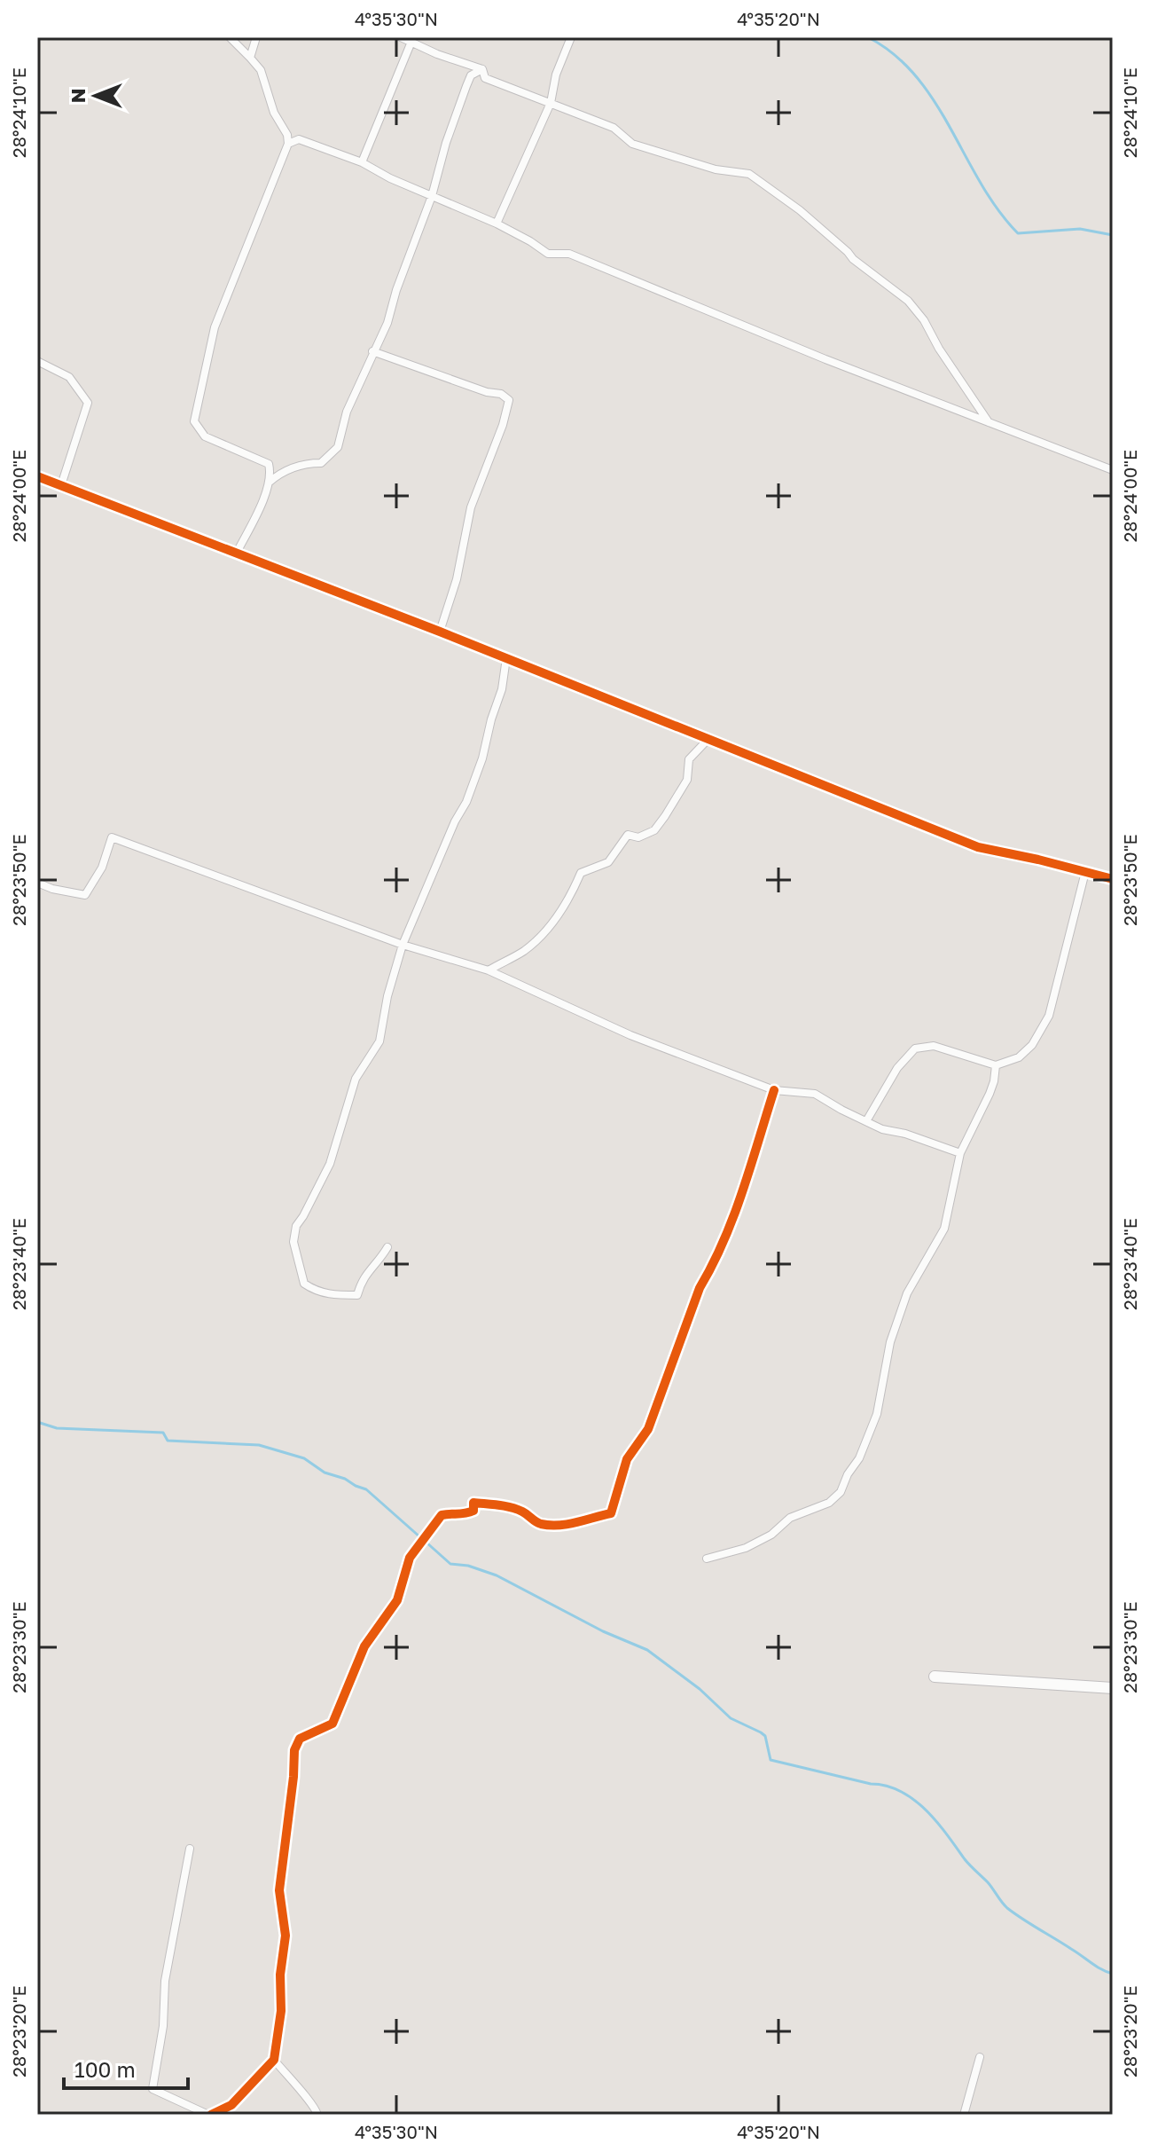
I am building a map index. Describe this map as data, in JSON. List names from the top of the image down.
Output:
{
  "scale_bar": "100 m",
  "north": "left",
  "coordinates": [
    "4°35'30\"N",
    "4°35'20\"N",
    "28°24'10\"E",
    "28°24'00\"E",
    "28°23'50\"E",
    "28°23'40\"E",
    "28°23'30\"E",
    "28°23'20\"E"
  ]
}
